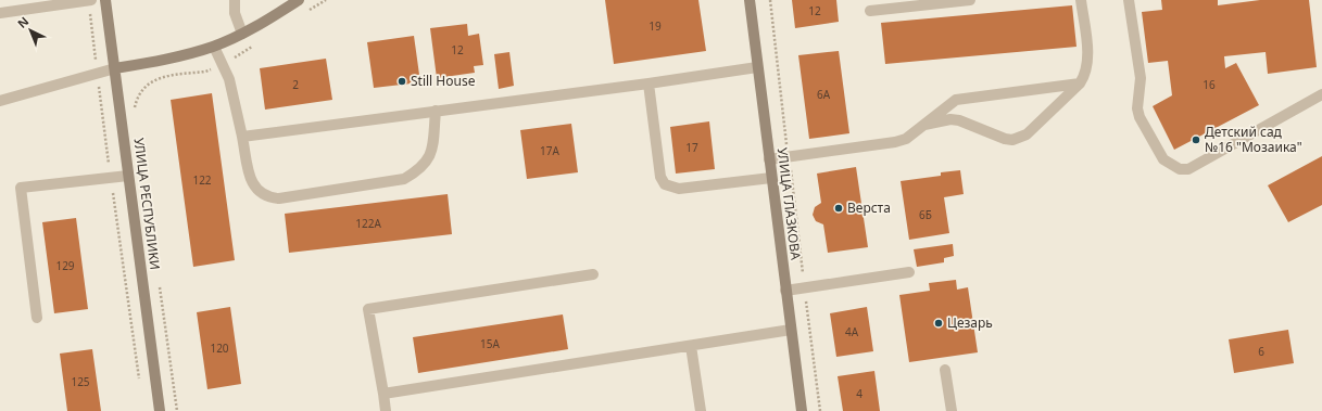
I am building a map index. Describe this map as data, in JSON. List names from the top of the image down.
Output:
{
  "streets": {
    "street": ["УЛИЦА РЕСПУБЛИКИ", "УЛИЦА ГЛАЗКОВА"]
  },
  "places": [
    "Still House",
    "Детский сад №16 \"Мозаика\"",
    "Верста",
    "Цезарь"
  ],
  "house_numbers": [
    "12",
    "19",
    "12",
    "2",
    "16",
    "6А",
    "17",
    "17А",
    "122",
    "6Б",
    "122А",
    "129",
    "4А",
    "15А",
    "120",
    "6",
    "125",
    "4"
  ],
  "north": "top left"
}
